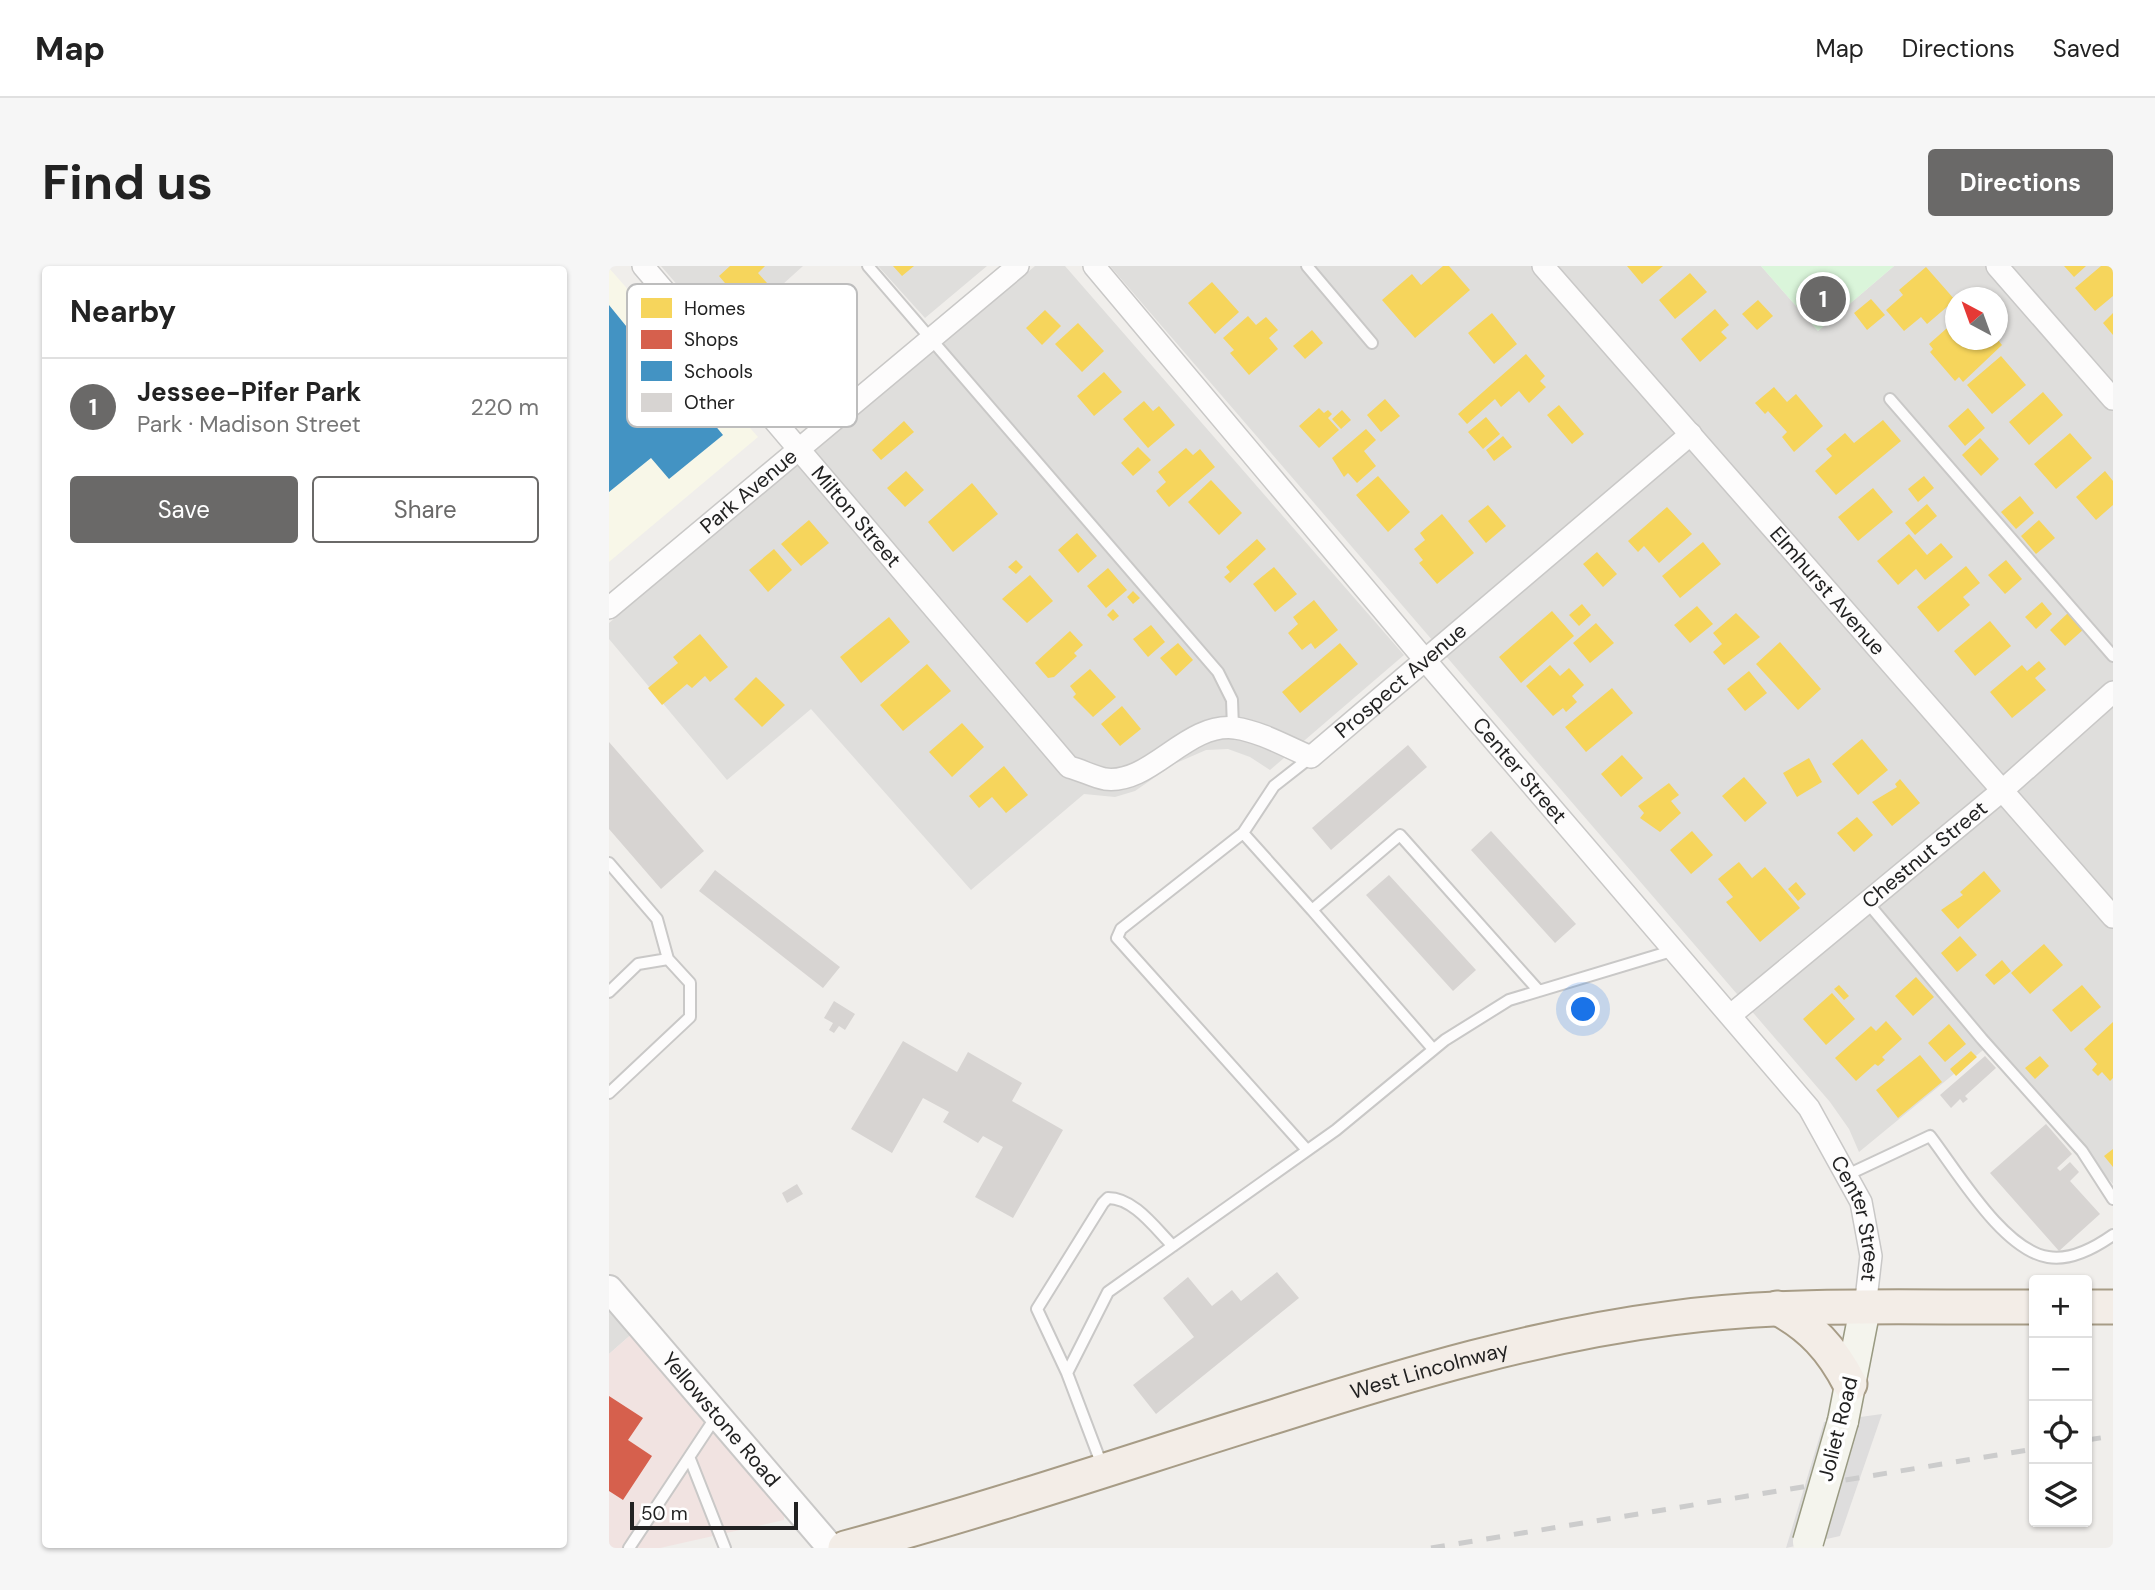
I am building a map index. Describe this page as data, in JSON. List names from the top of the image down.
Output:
{
  "streets": {
    "main road": ["West Lincolnway", "Joliet Road"],
    "street": [
      "Park Avenue",
      "Milton Street",
      "Elmhurst Avenue",
      "Prospect Avenue",
      "Center Street",
      "Chestnut Street",
      "Yellowstone Road"
    ]
  },
  "crossings": [
    ["Park Avenue", "Milton Street"],
    ["Elmhurst Avenue", "Prospect Avenue"],
    ["Elmhurst Avenue", "Chestnut Street"],
    ["Prospect Avenue", "Center Street"],
    ["Center Street", "Chestnut Street"],
    ["Center Street", "West Lincolnway"],
    ["Center Street", "Joliet Road"],
    ["West Lincolnway", "Joliet Road"]
  ],
  "legend": [
    "Homes",
    "Shops",
    "Schools",
    "Other"
  ],
  "scale_bar": "50 m",
  "north": "top left",
  "page": {
    "header": "Map",
    "nav": ["Map", "Directions", "Saved"],
    "buttons": [
      "Directions",
      ["Save", "Share"]
    ],
    "title": "Find us",
    "heading": "Nearby",
    "pins": "1",
    "list": [
      {
        "mark": "1",
        "name": "Jessee-Pifer Park",
        "note": "Park · Madison Street",
        "value": "220 m"
      }
    ],
    "map_buttons": ["+", "−"],
    "scale": "50 m"
  }
}
